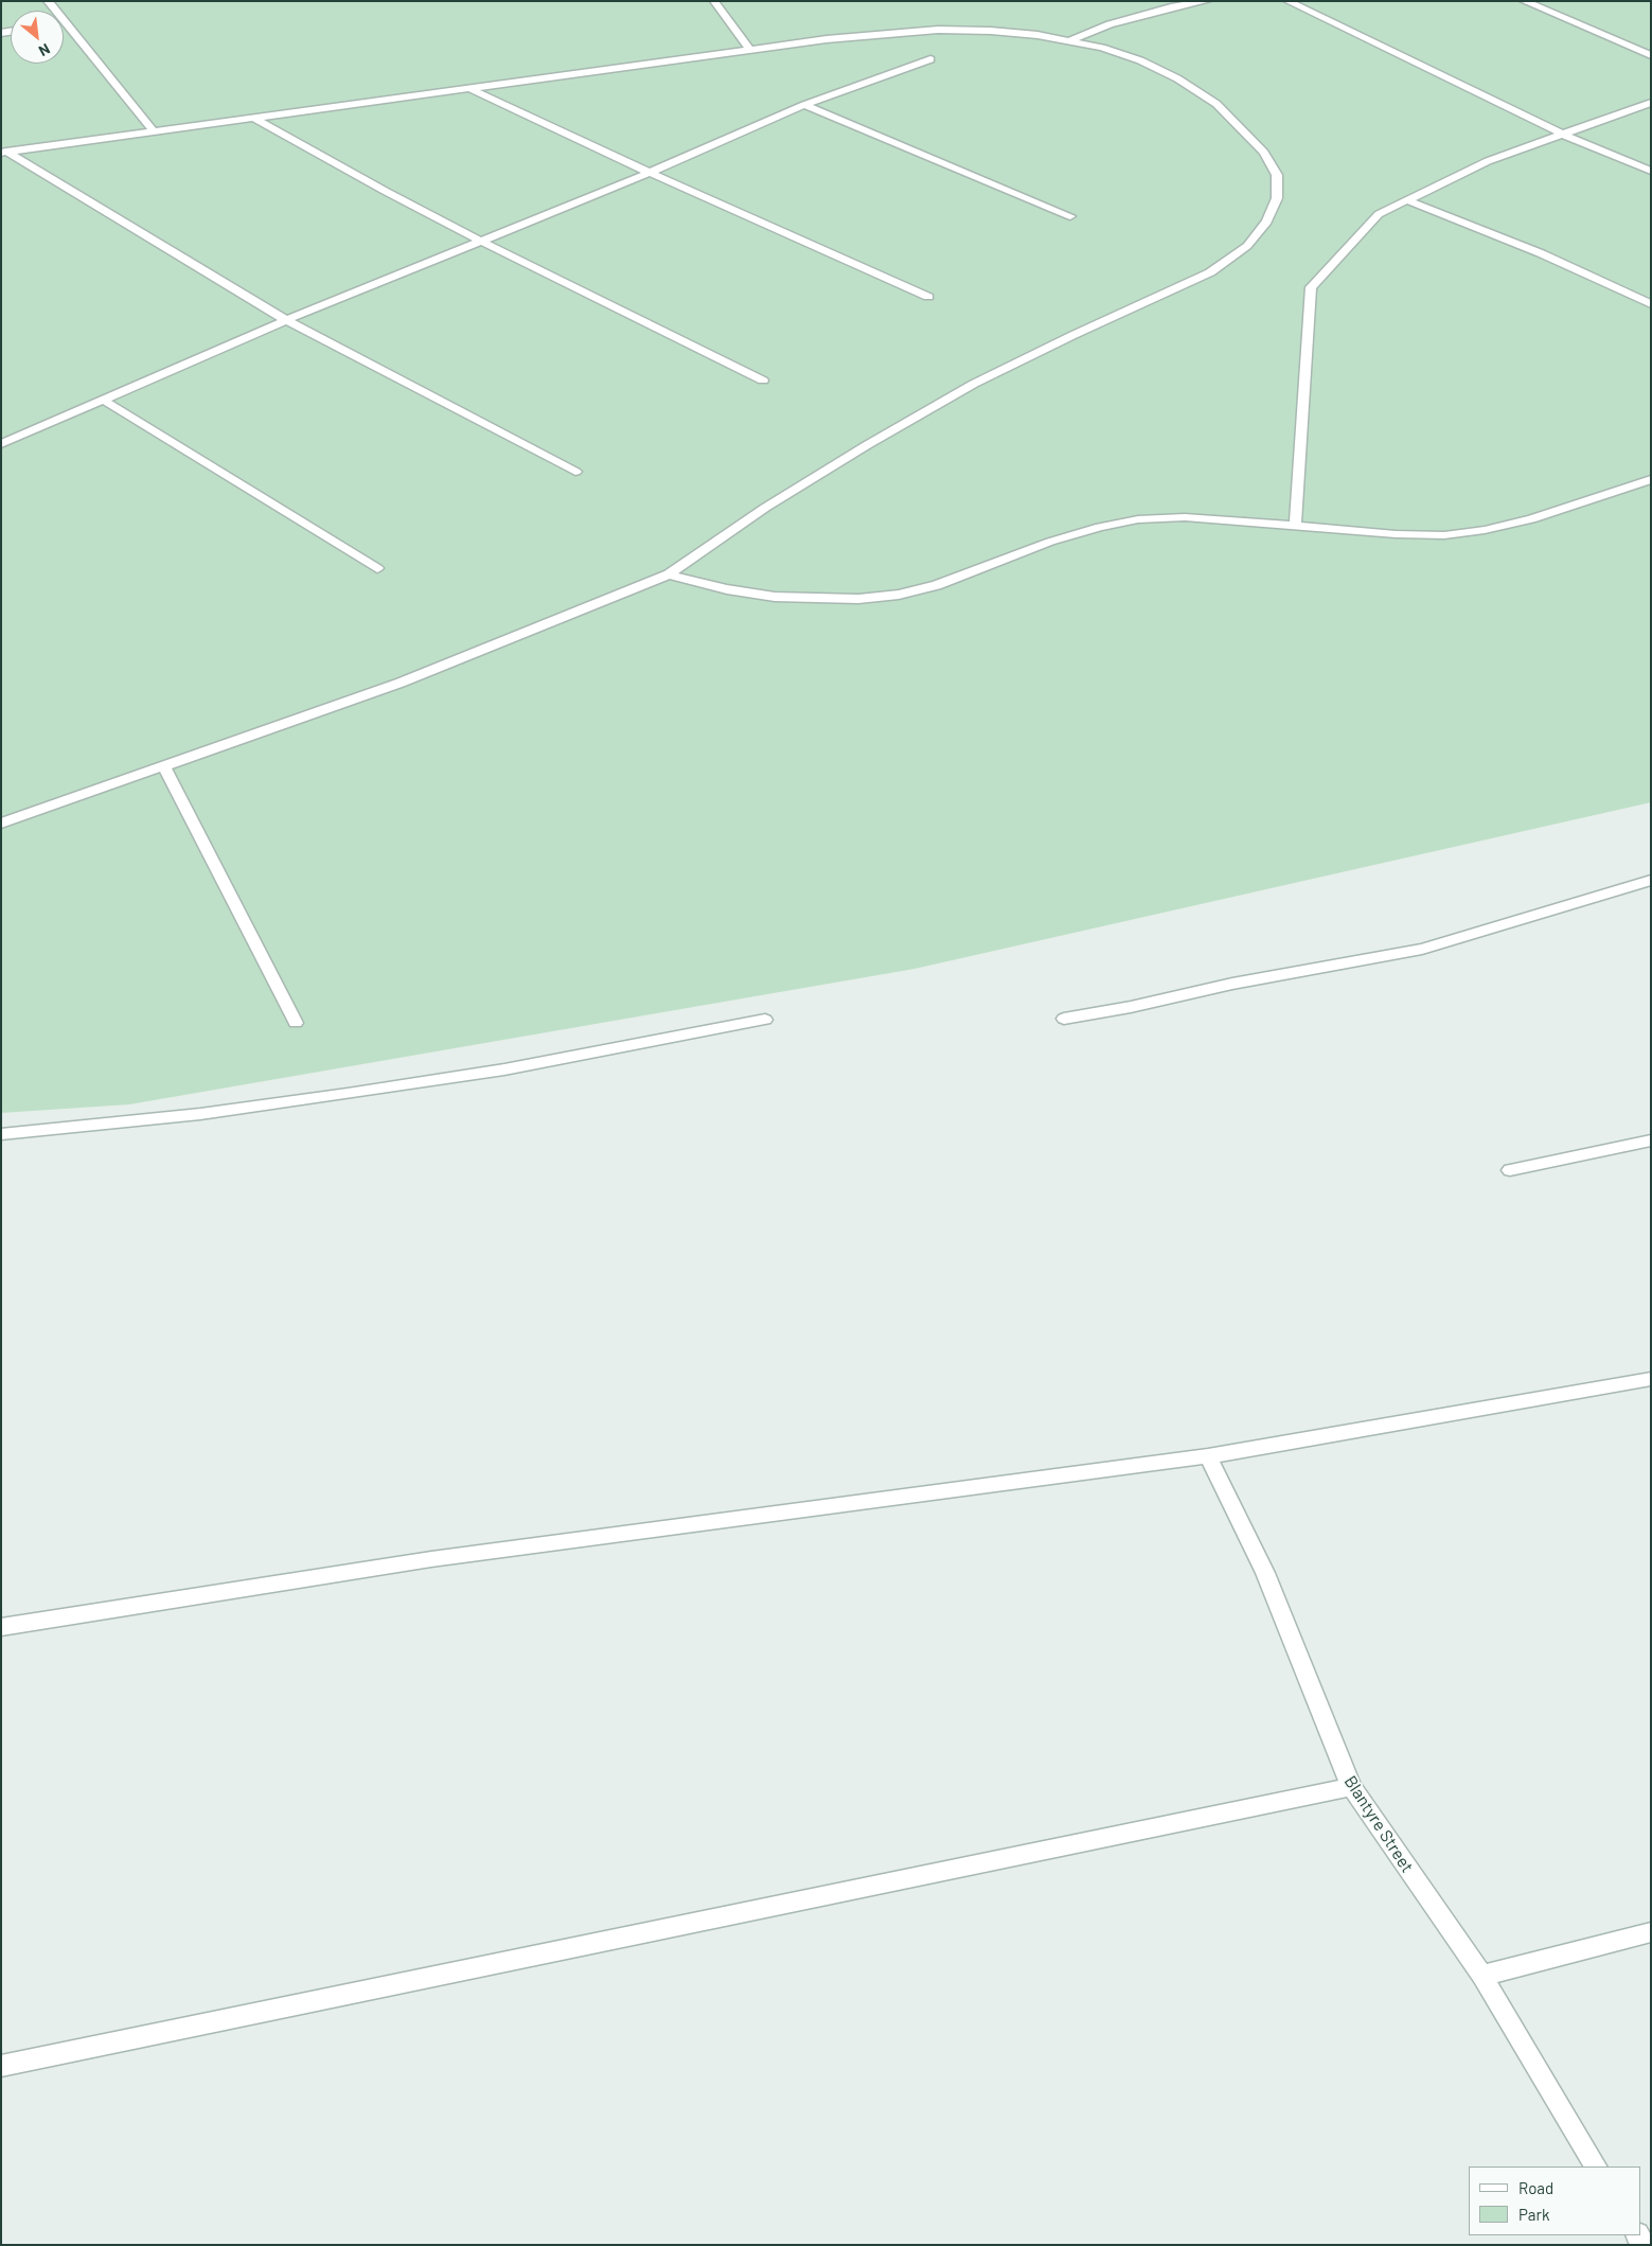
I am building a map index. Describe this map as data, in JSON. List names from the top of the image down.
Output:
{
  "streets": {
    "street": ["Blantyre Street"]
  },
  "legend": ["Road", "Park"],
  "north": "bottom right"
}
